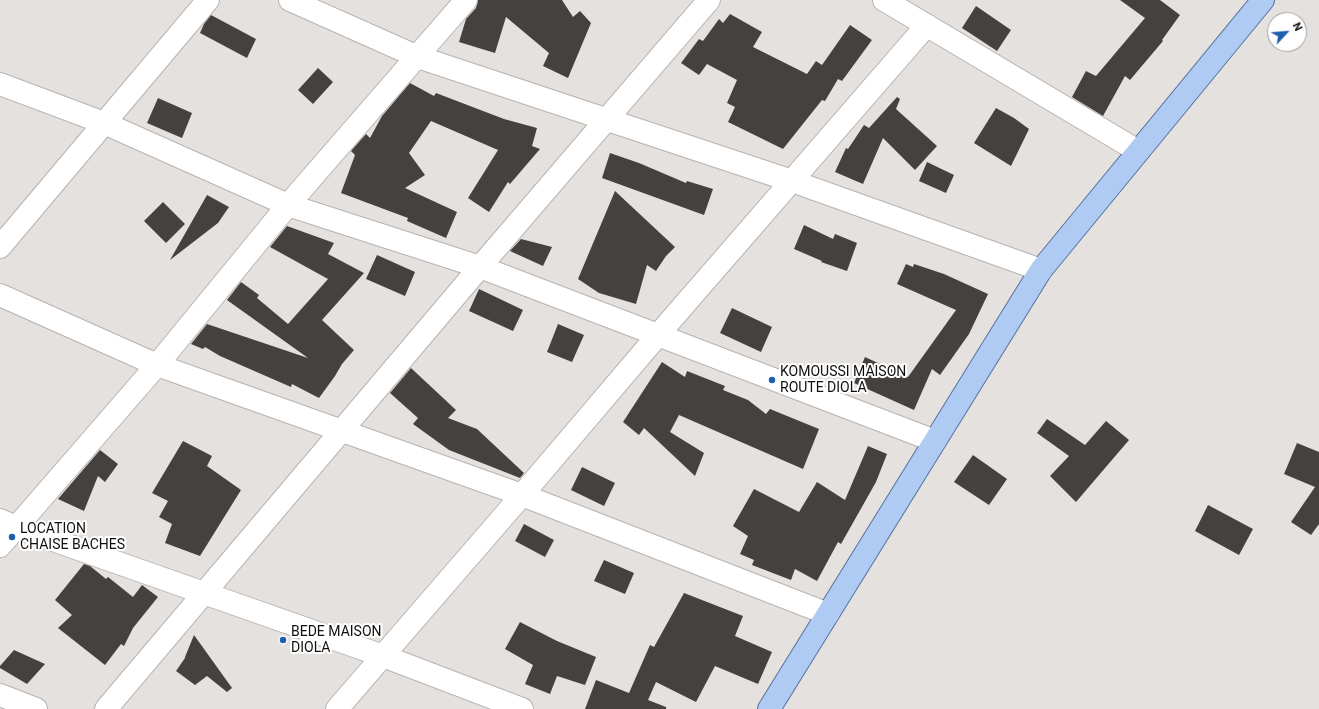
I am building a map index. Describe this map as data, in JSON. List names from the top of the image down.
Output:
{
  "places": ["KOMOUSSI MAISON ROUTE DIOLA", "LOCATION CHAISE BACHES", "BEDE MAISON DIOLA"],
  "north": "top right"
}
